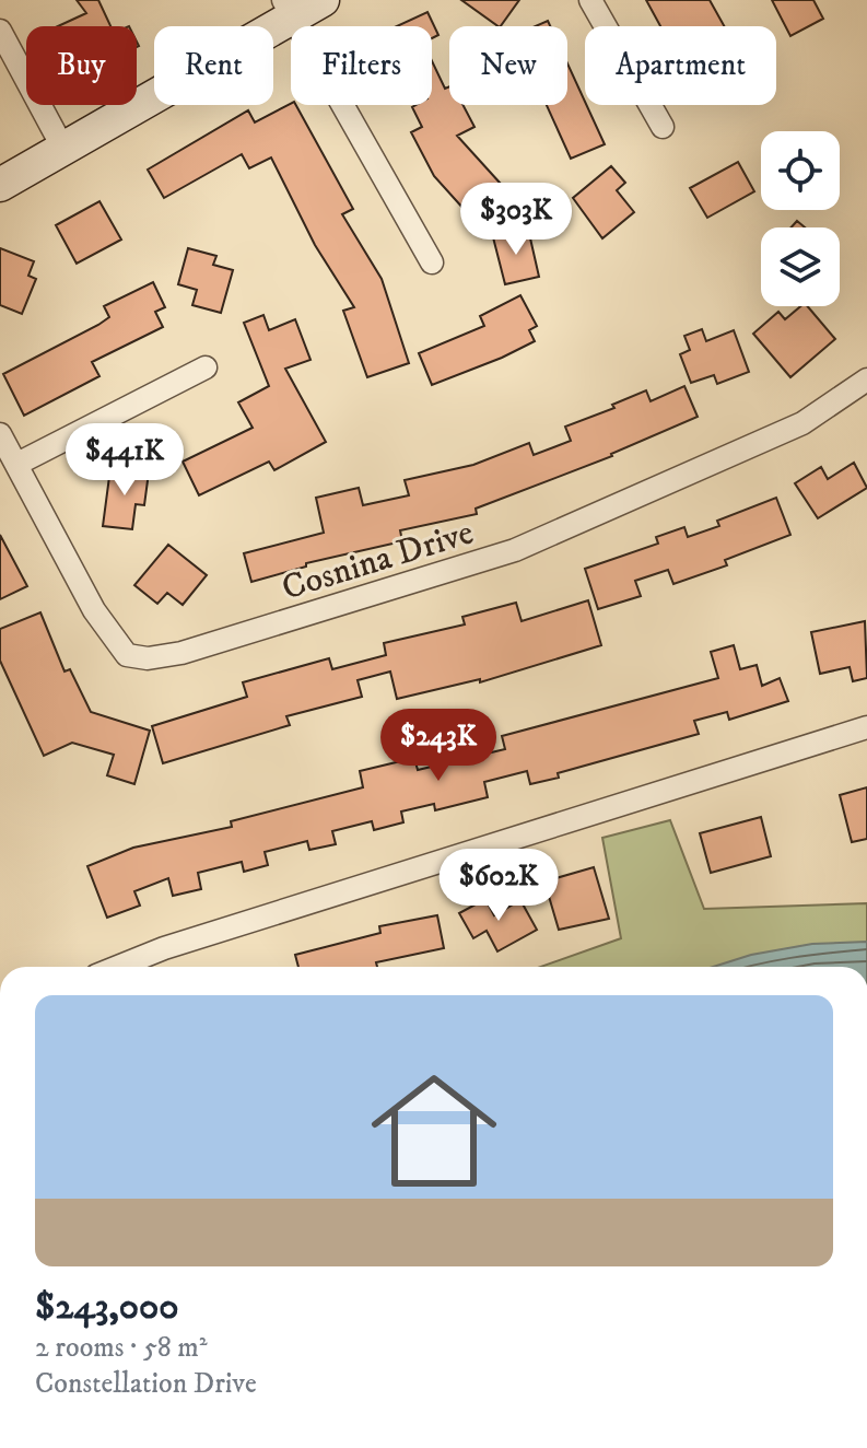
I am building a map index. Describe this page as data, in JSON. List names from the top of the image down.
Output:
{
  "streets": {
    "street": ["Cosnina Drive"]
  },
  "page": {
    "chip": [
      "Buy",
      "Rent",
      "Filters",
      "New",
      "Apartment"
    ],
    "price": [
      "$303K",
      "$441K",
      "$243K",
      "$602K"
    ],
    "list": [
      {
        "name": "$243,000",
        "note": "2 rooms · 58 m² · Constellation Drive"
      }
    ]
  }
}
